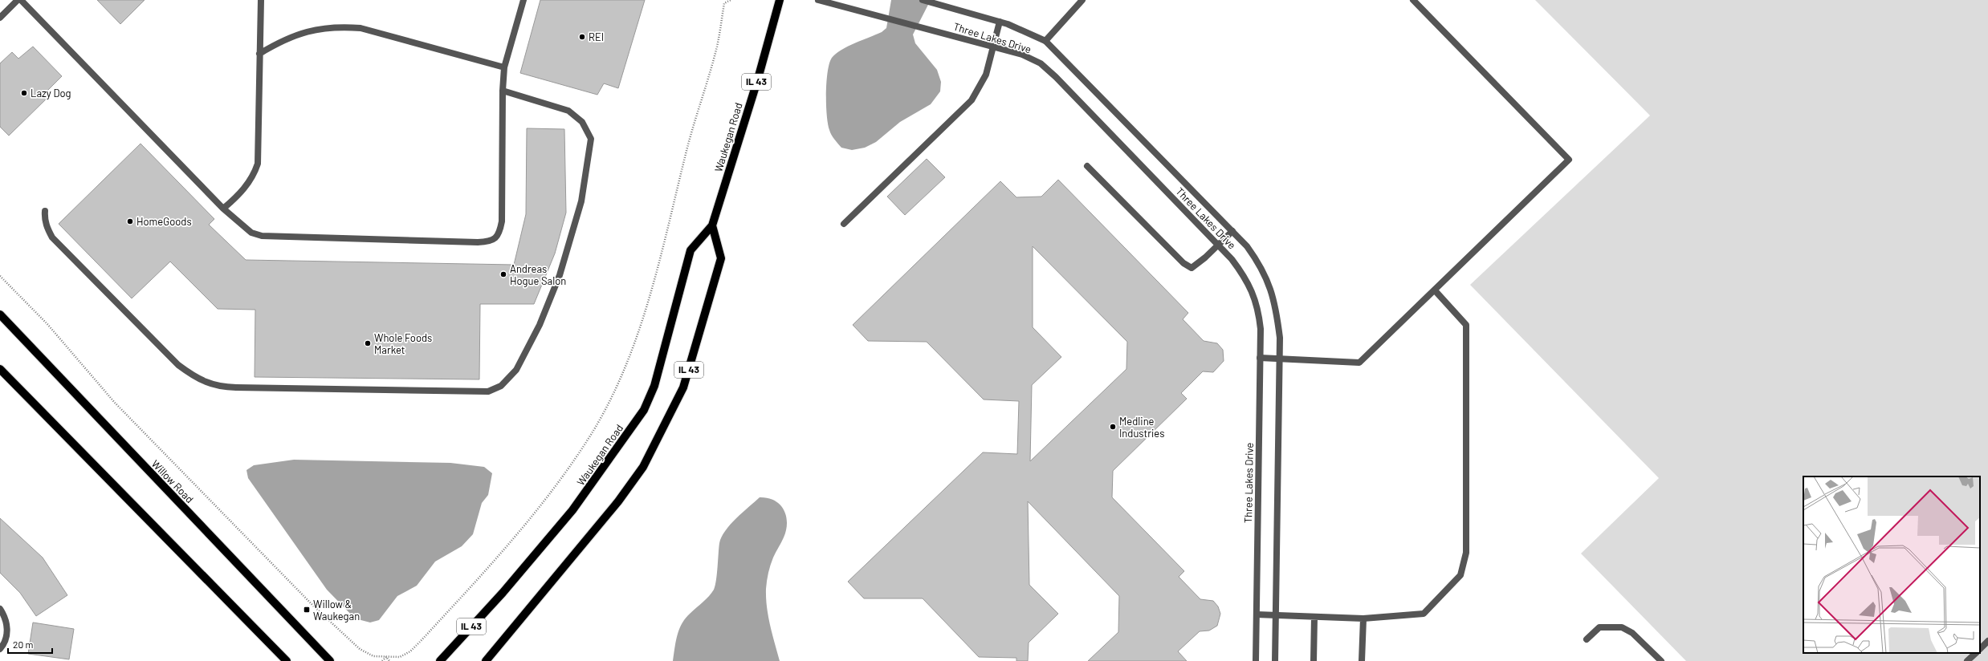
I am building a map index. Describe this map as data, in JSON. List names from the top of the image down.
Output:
{
  "streets": {
    "main road": ["IL 43", "Waukegan Road", "Willow Road"],
    "street": ["Three Lakes Drive"]
  },
  "crossings": [
    ["IL 43", "Waukegan Road"]
  ],
  "places": {
    "other": [
      "REI",
      "Lazy Dog",
      "HomeGoods",
      "Andreas Hogue Salon",
      "Whole Foods Market",
      "Medline Industries"
    ],
    "transit": ["Willow & Waukegan"]
  },
  "scale_bar": "20 m"
}
